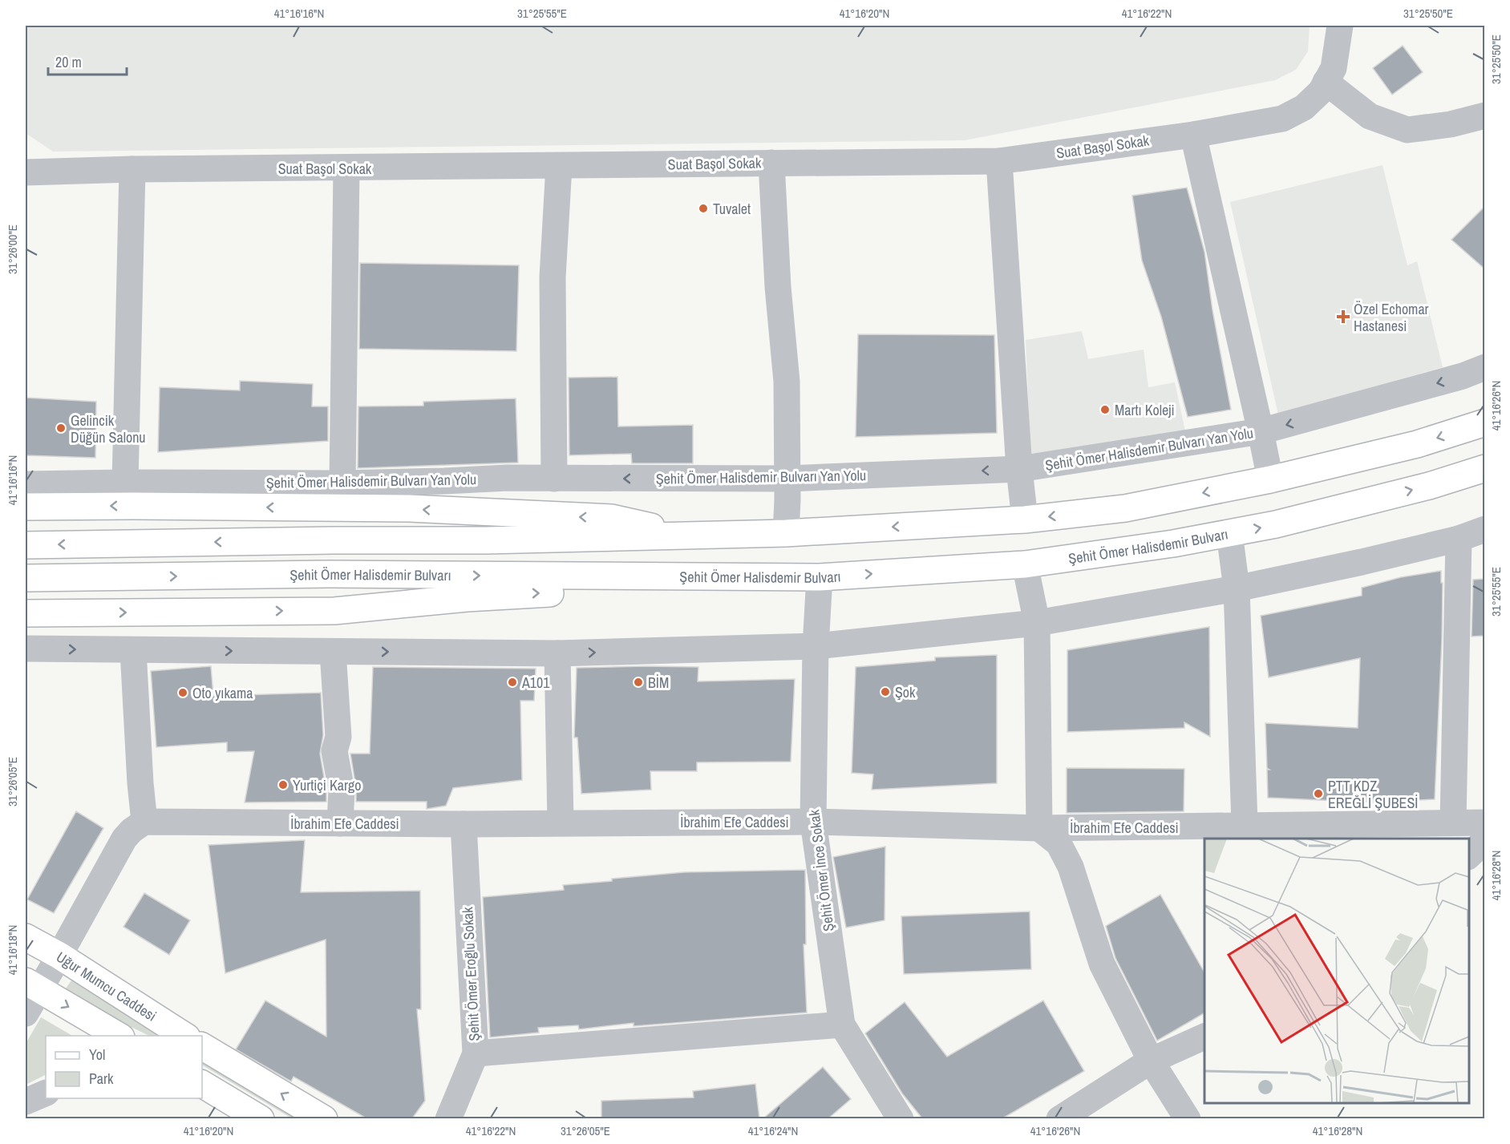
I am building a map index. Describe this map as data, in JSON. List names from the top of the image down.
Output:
{
  "streets": {
    "main road": ["Şehit Ömer Halisdemir Bulvarı", "Uğur Mumcu Caddesi"],
    "street": [
      "Suat Başol Sokak",
      "Şehit Ömer Halisdemir Bulvarı Yan Yolu",
      "İbrahim Efe Caddesi",
      "Şehit Ömer İnce Sokak",
      "Şehit Ömer Eroğlu Sokak"
    ]
  },
  "crossings": [
    ["Şehit Ömer Halisdemir Bulvarı", "Şehit Ömer İnce Sokak"],
    ["İbrahim Efe Caddesi", "Şehit Ömer İnce Sokak"],
    ["İbrahim Efe Caddesi", "Şehit Ömer Eroğlu Sokak"]
  ],
  "places": {
    "other": [
      "Tuvalet",
      "Martı Koleji",
      "Gelincik Düğün Salonu",
      "A101",
      "BİM",
      "Şok",
      "Oto yıkama",
      "Yurtiçi Kargo",
      "PTT KDZ EREĞLİ ŞUBESİ"
    ],
    "health": ["Özel Echomar Hastanesi"]
  },
  "legend": ["Yol", "Park"],
  "scale_bar": "20 m",
  "coordinates": [
    "41°16'16\"N",
    "31°25'55\"E",
    "41°16'20\"N",
    "41°16'22\"N",
    "31°25'50\"E",
    "31°26'00\"E",
    "41°16'26\"N",
    "31°26'05\"E",
    "41°16'28\"N",
    "41°16'18\"N",
    "41°16'24\"N"
  ]
}
